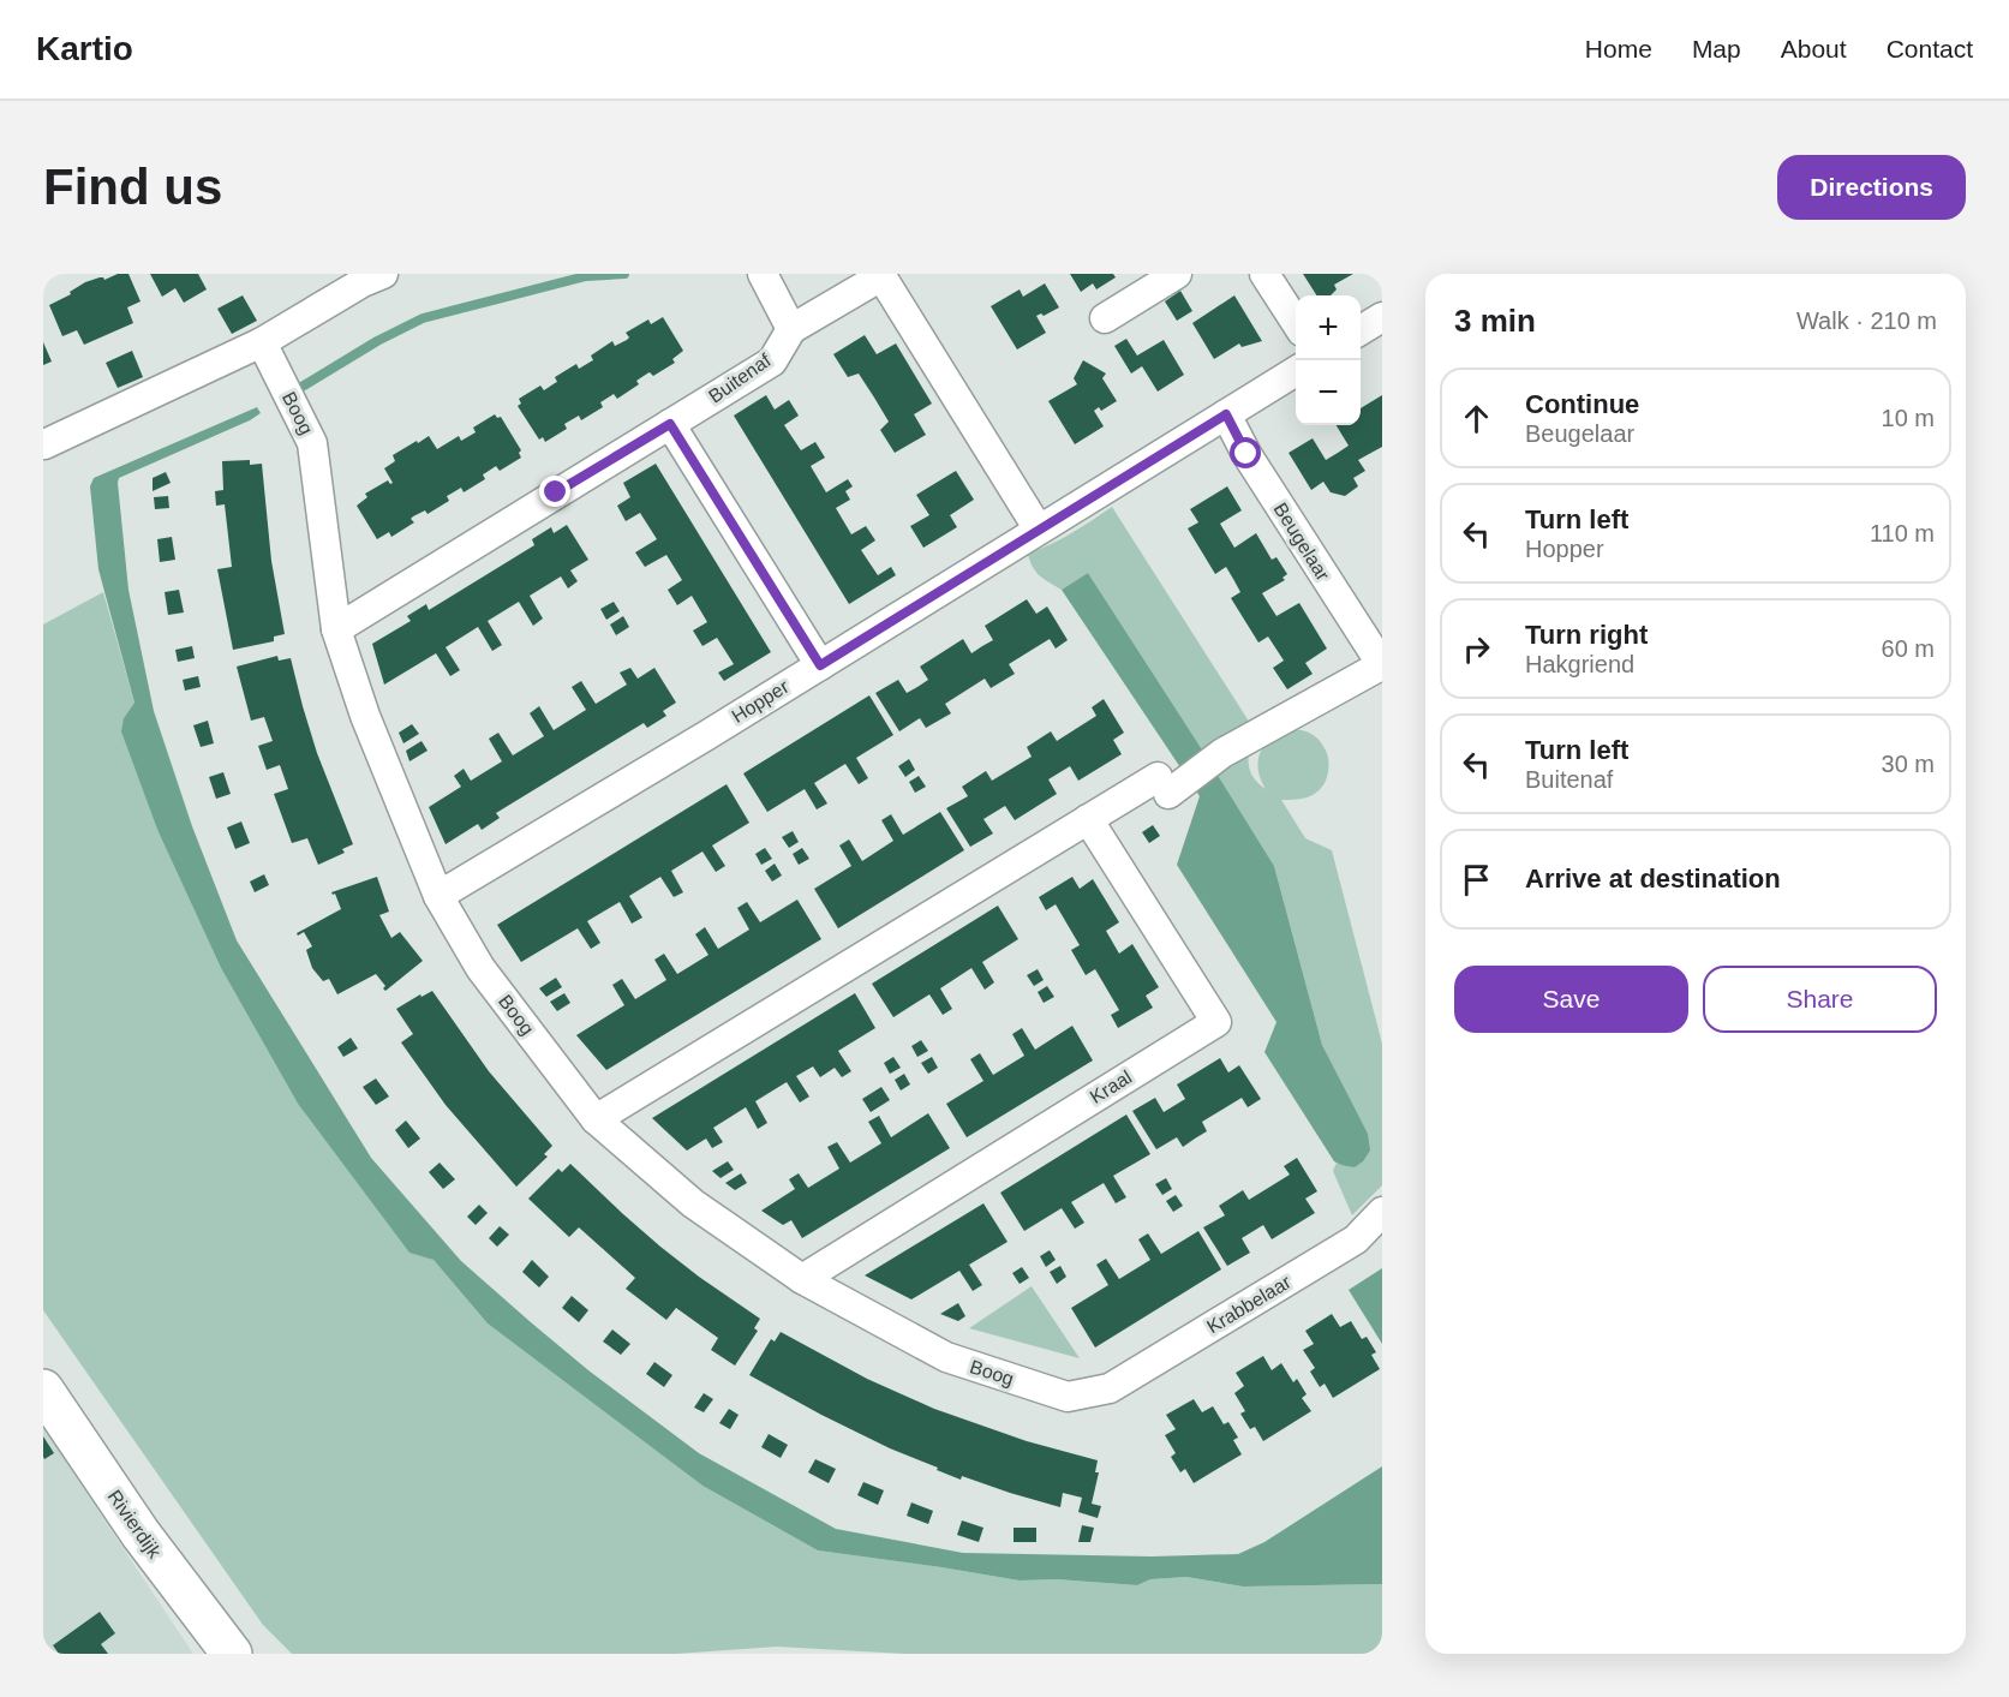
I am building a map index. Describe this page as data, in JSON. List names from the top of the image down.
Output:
{
  "streets": {
    "street": [
      "Buitenaf",
      "Boog",
      "Beugelaar",
      "Hopper",
      "Kraal",
      "Krabbelaar",
      "Rivierdijk"
    ]
  },
  "crossings": [
    ["Buitenaf", "Boog"],
    ["Buitenaf", "Hopper"],
    ["Boog", "Hopper"],
    ["Boog", "Kraal"],
    ["Boog", "Krabbelaar"],
    ["Beugelaar", "Hopper"]
  ],
  "page": {
    "header": "Kartio",
    "nav": [
      "Home",
      "Map",
      "About",
      "Contact"
    ],
    "buttons": [
      "Directions",
      ["Save", "Share"]
    ],
    "title": "Find us",
    "heading": ["3 min", "Walk · 210 m"],
    "map_buttons": ["+", "−"],
    "list": [
      ["Continue", "Beugelaar", "10 m"],
      ["Turn left", "Hopper", "110 m"],
      ["Turn right", "Hakgriend", "60 m"],
      ["Turn left", "Buitenaf", "30 m"],
      "Arrive at destination"
    ]
  }
}
